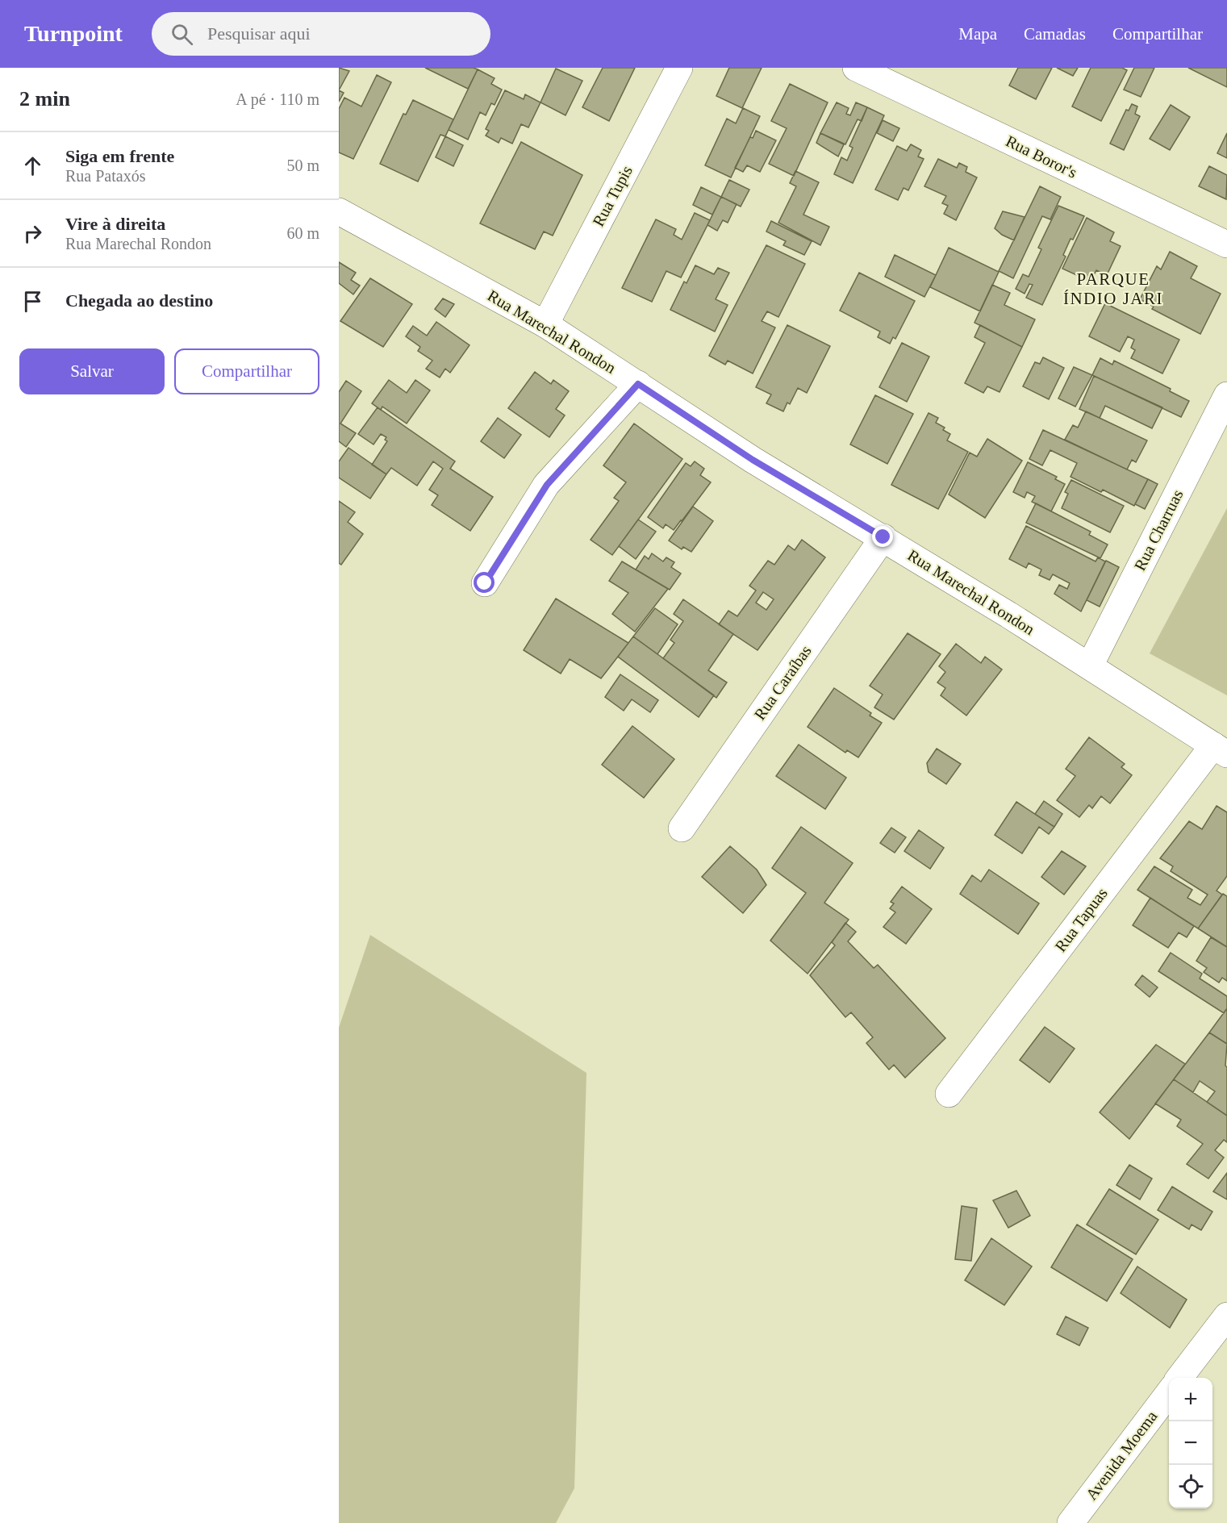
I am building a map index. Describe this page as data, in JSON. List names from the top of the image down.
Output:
{
  "streets": {
    "street": [
      "Rua Boror's",
      "Rua Tupis",
      "Rua Marechal Rondon",
      "Rua Charruas",
      "Rua Caraíbas",
      "Rua Tapuas",
      "Avenida Moema"
    ]
  },
  "crossings": [
    ["Rua Tupis", "Rua Marechal Rondon"],
    ["Rua Marechal Rondon", "Rua Charruas"],
    ["Rua Marechal Rondon", "Rua Caraíbas"],
    ["Rua Marechal Rondon", "Rua Tapuas"]
  ],
  "districts": ["PARQUE ÍNDIO JARI"],
  "page": {
    "header": "Turnpoint",
    "search": "Pesquisar aqui",
    "nav": ["Mapa", "Camadas", "Compartilhar"],
    "heading": ["2 min", "A pé · 110 m"],
    "list": [
      ["Siga em frente", "Rua Pataxós", "50 m"],
      ["Vire à direita", "Rua Marechal Rondon", "60 m"],
      "Chegada ao destino"
    ],
    "buttons": ["Salvar", "Compartilhar"],
    "map_buttons": ["+", "−"]
  }
}
